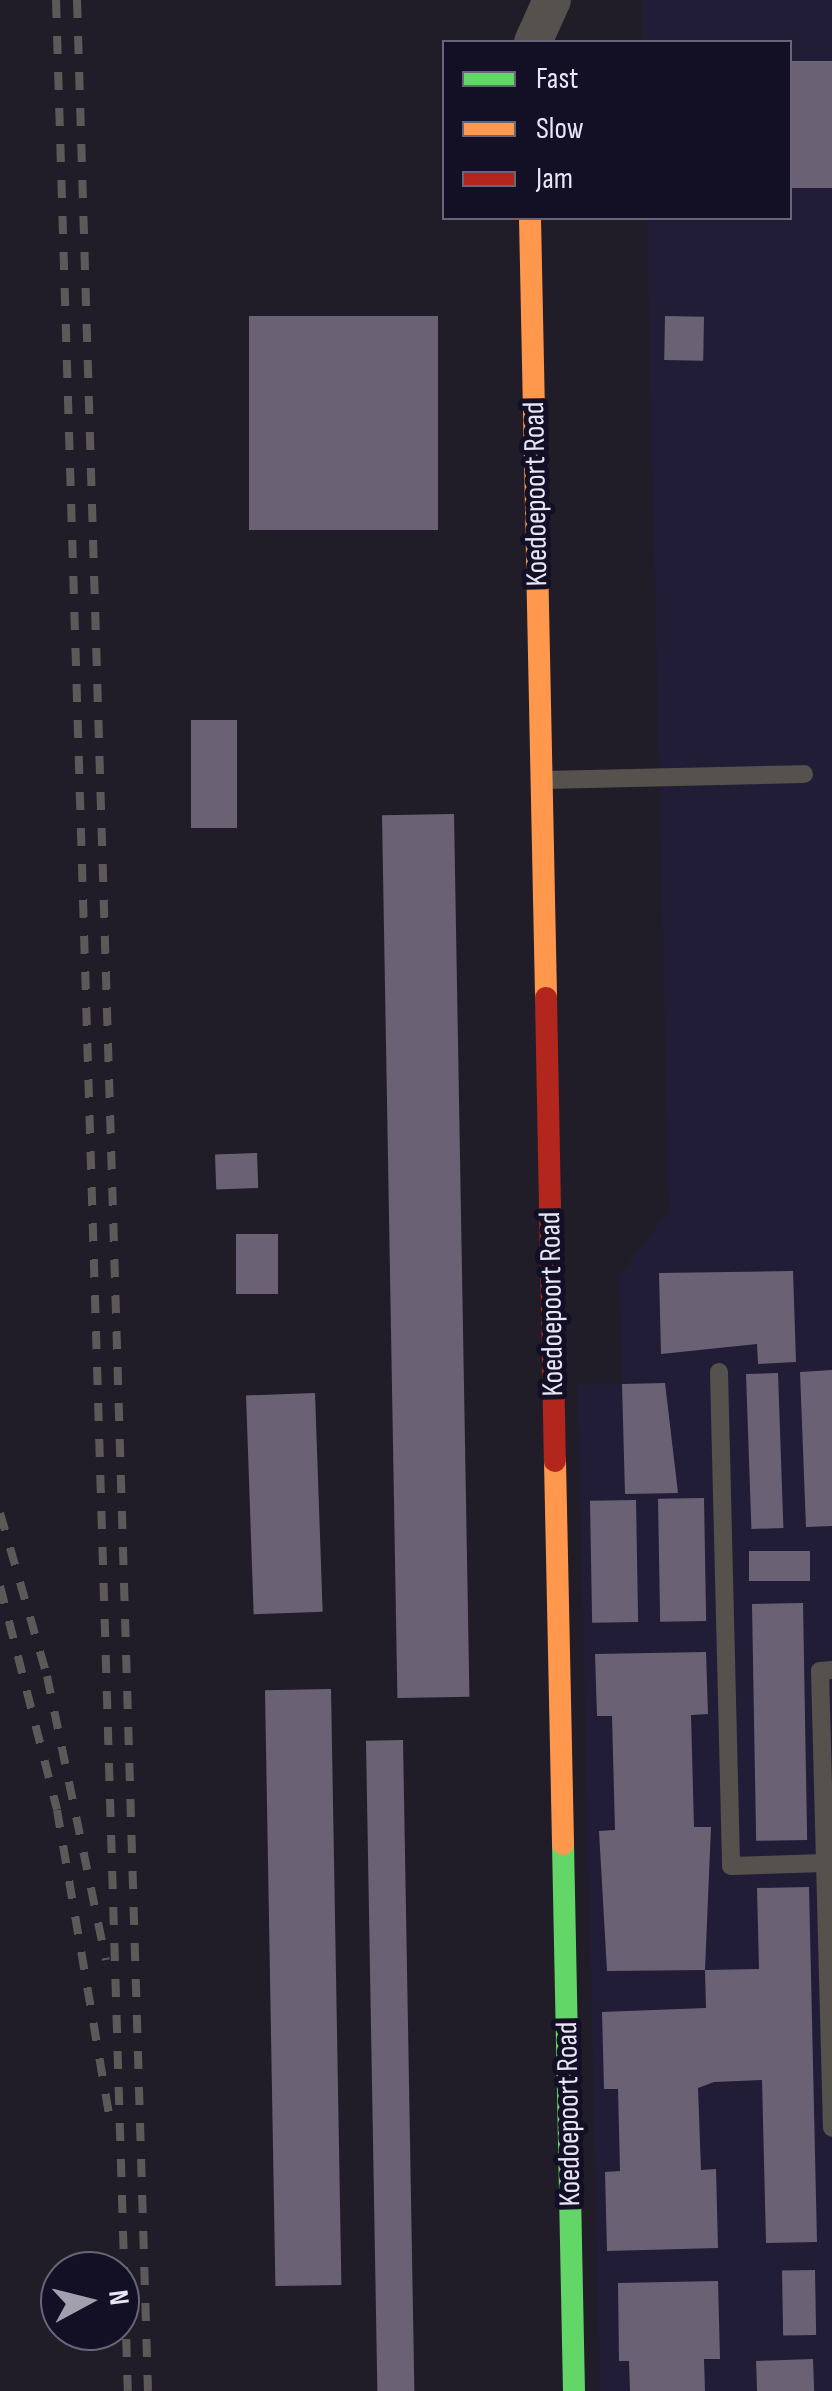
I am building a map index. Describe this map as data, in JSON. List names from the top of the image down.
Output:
{
  "streets": {
    "street": ["Koedoepoort Road"]
  },
  "legend": ["Fast", "Slow", "Jam"],
  "north": "right"
}
